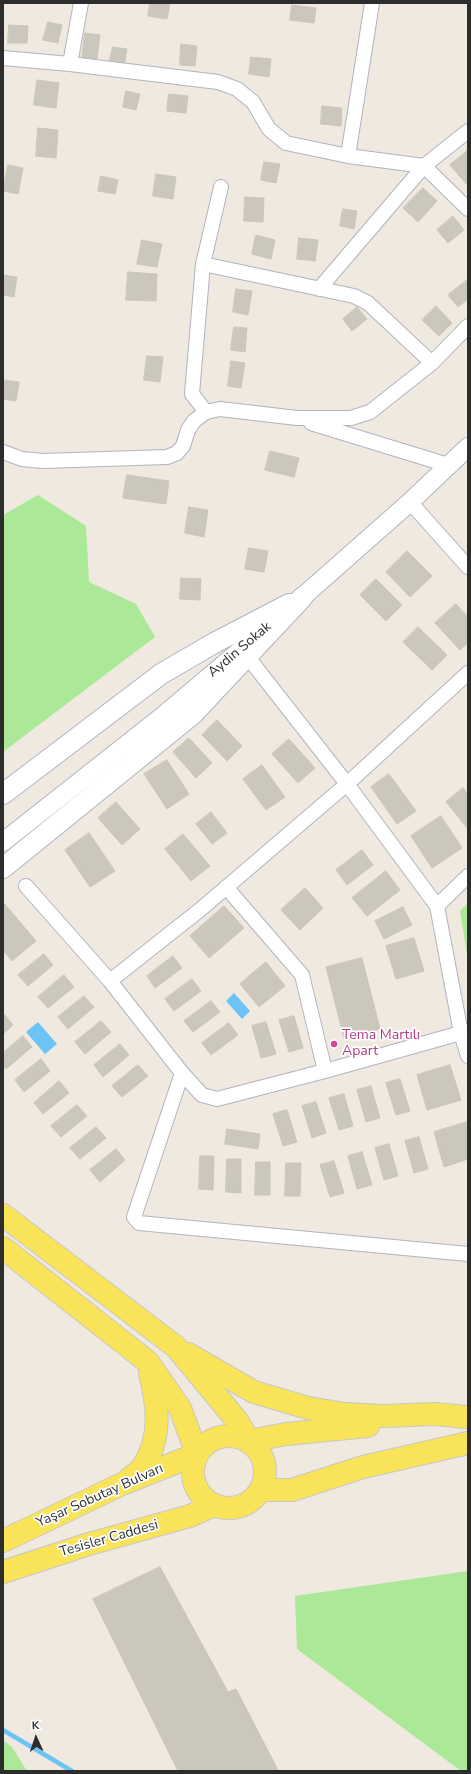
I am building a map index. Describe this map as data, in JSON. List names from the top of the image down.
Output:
{
  "streets": {
    "main road": ["Yaşar Sobutay Bulvarı", "Tesisler Caddesi"],
    "street": ["Aydin Sokak"]
  },
  "crossings": [
    ["Yaşar Sobutay Bulvarı", "Tesisler Caddesi"]
  ],
  "places": ["Tema Martılı Apart"],
  "north": "top"
}
